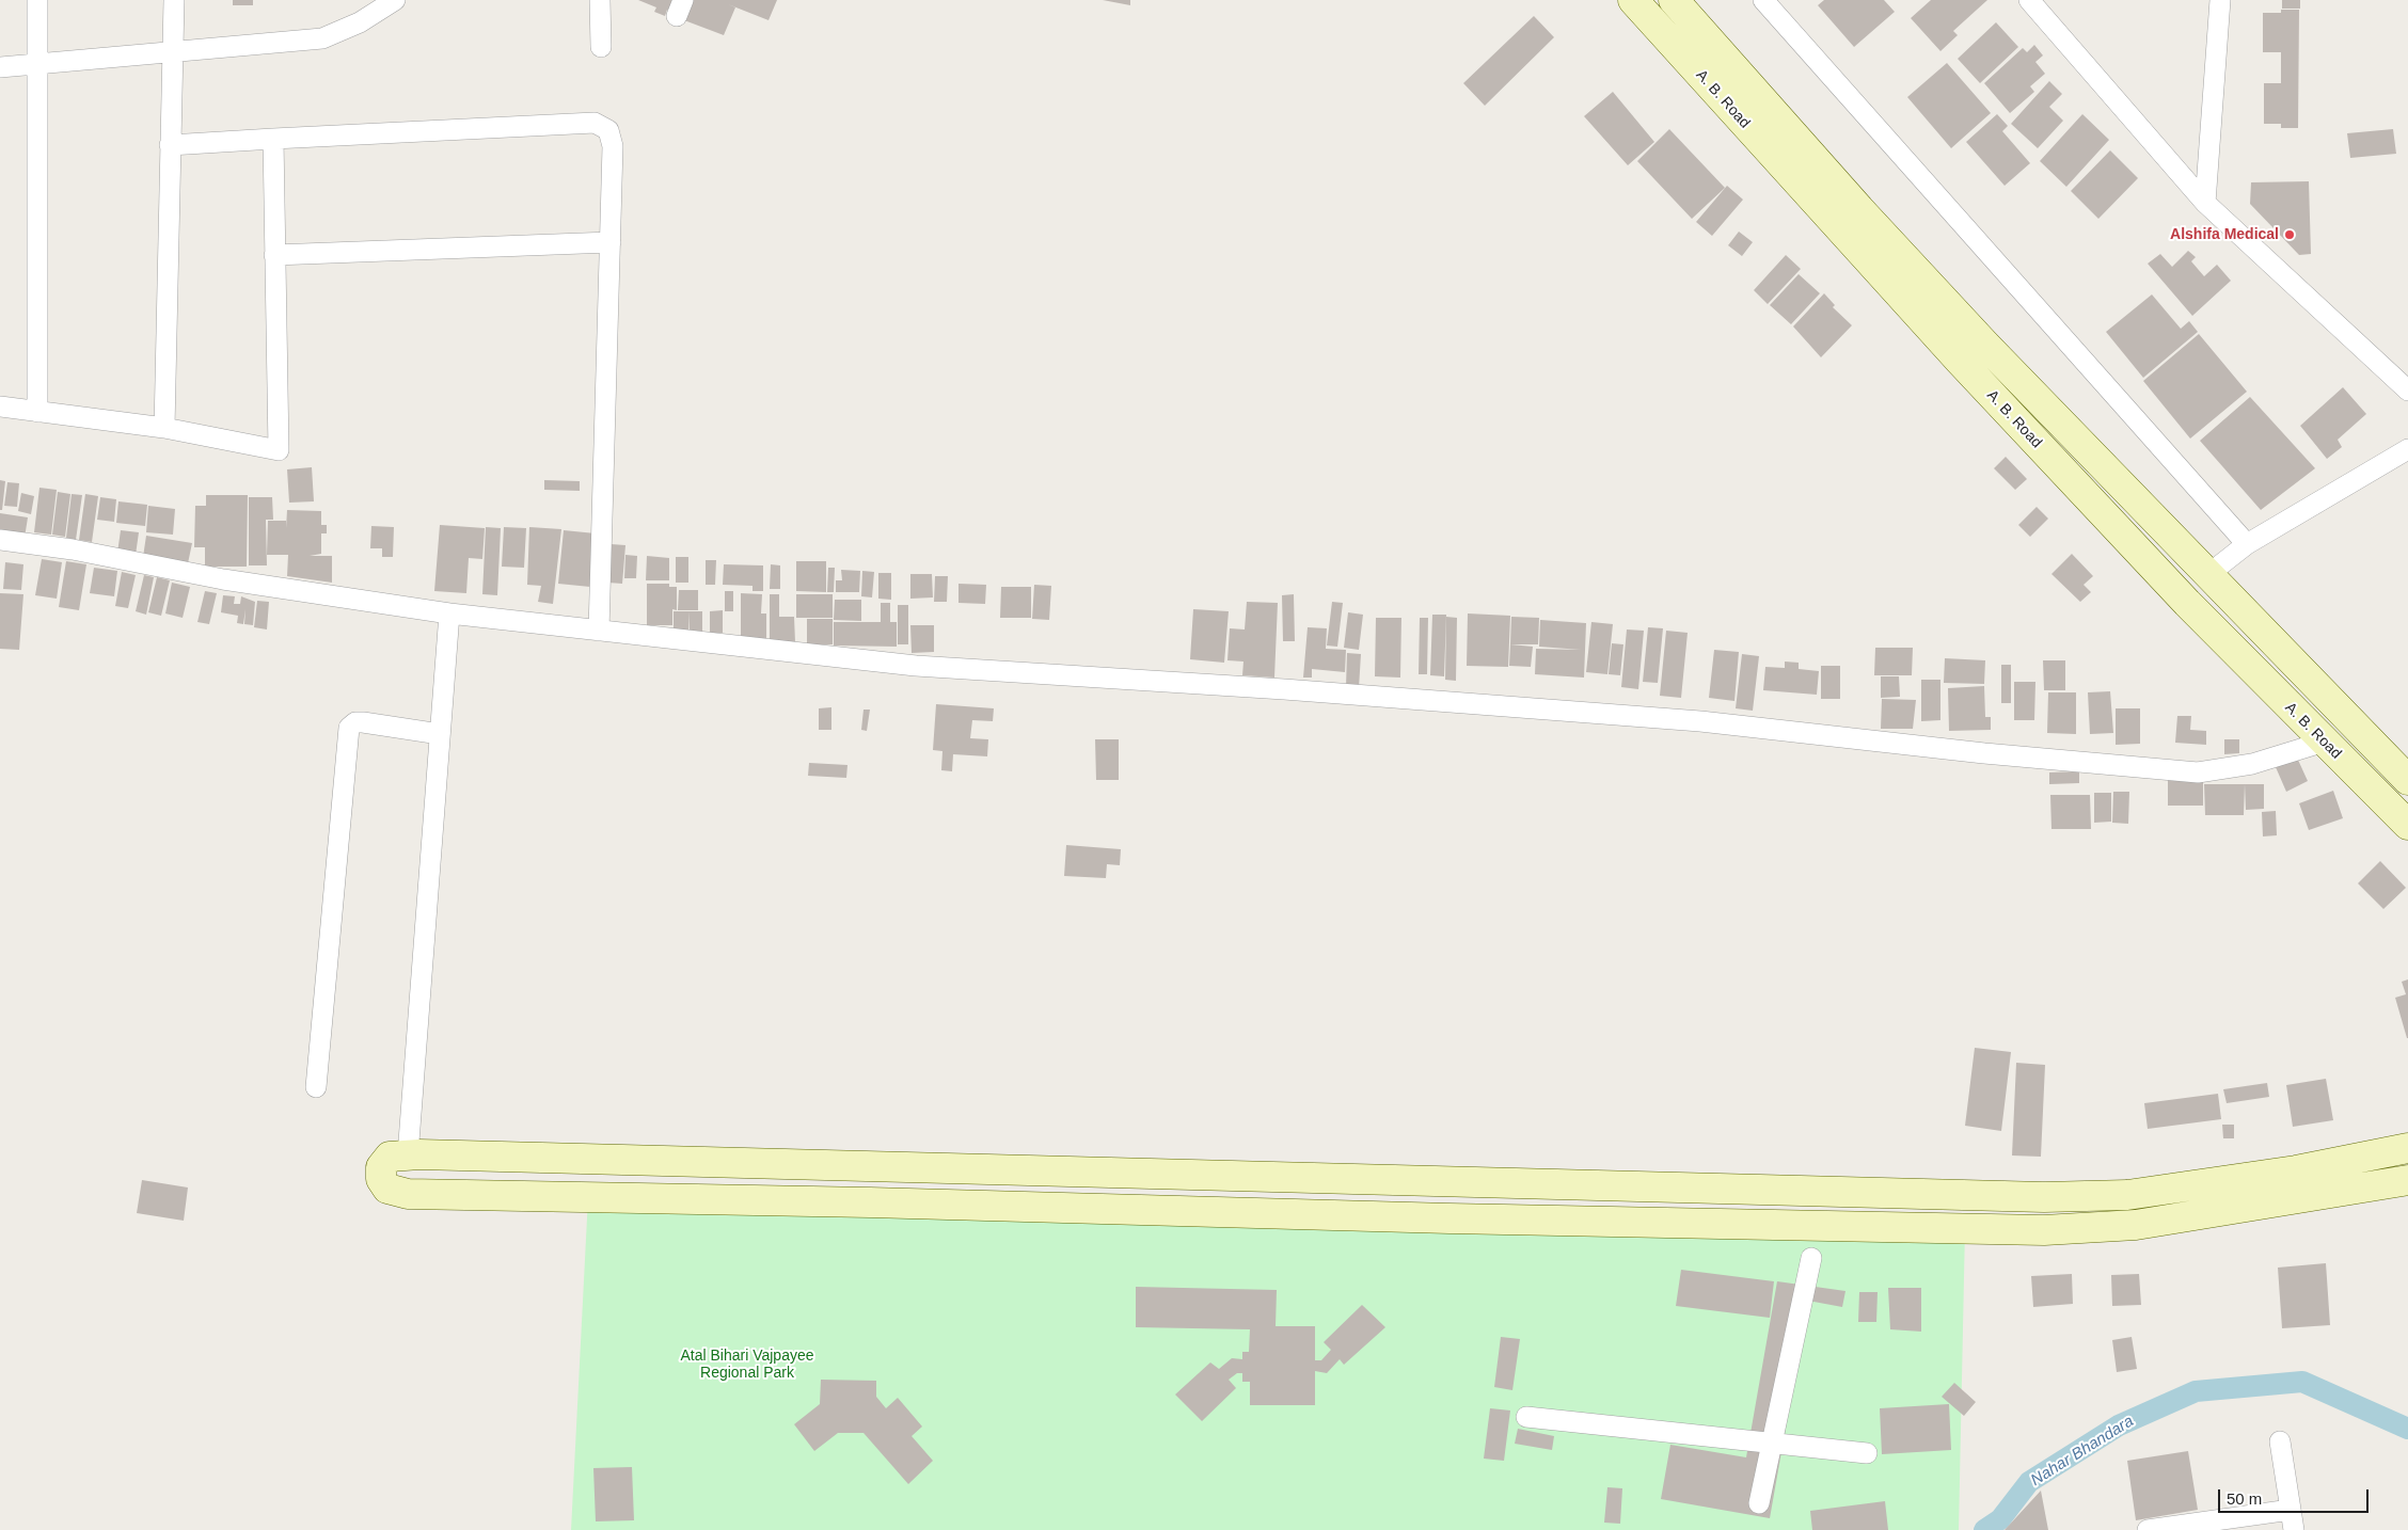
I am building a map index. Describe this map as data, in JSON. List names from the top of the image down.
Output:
{
  "streets": {
    "street": ["A. B. Road"]
  },
  "water": ["Nahar Bhandara"],
  "parks": ["Atal Bihari Vajpayee Regional Park"],
  "places": ["Alshifa Medical"],
  "scale_bar": "50 m"
}
